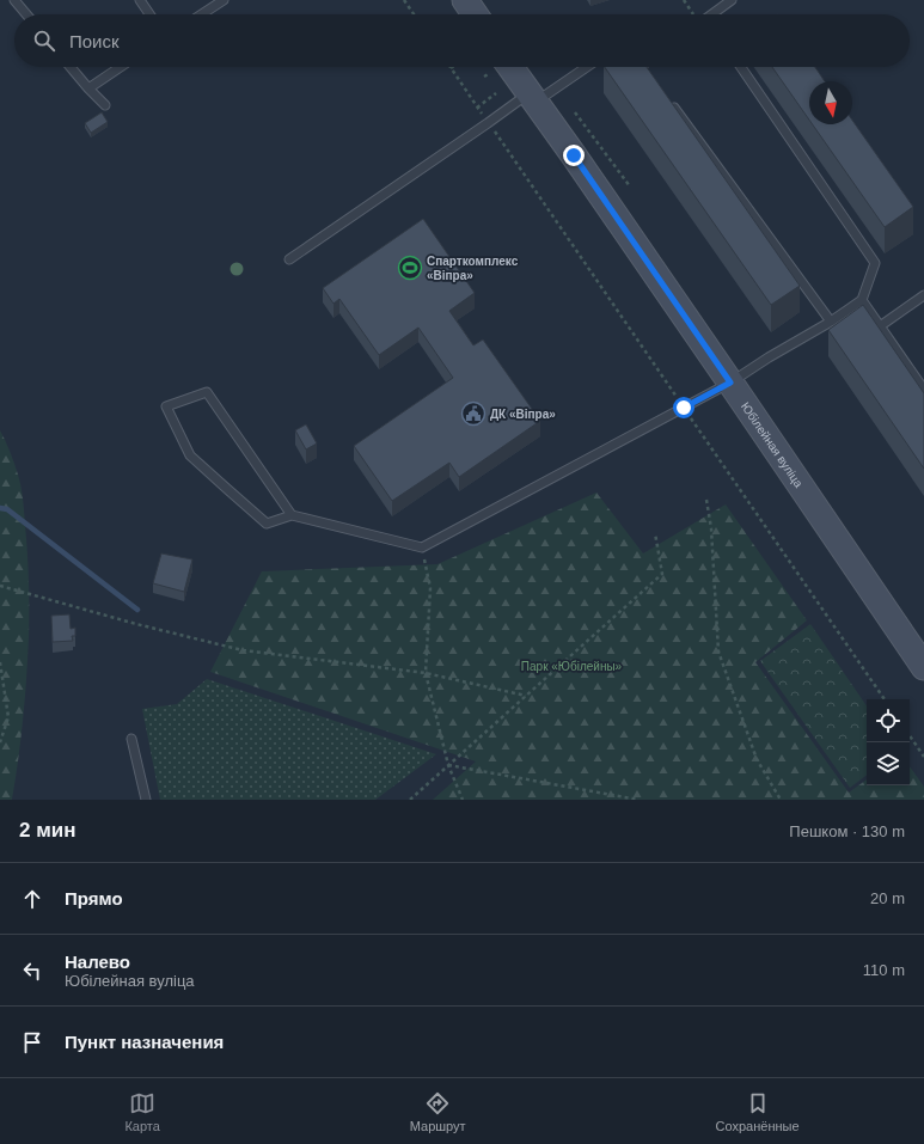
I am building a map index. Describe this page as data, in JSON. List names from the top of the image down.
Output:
{
  "streets": {
    "main road": ["Юбілейная вуліца"]
  },
  "parks": ["Парк «Юбілейны»"],
  "places": {
    "sports": ["Спарткомплекс «Віпра»"],
    "public building": ["ДК «Віпра»"]
  },
  "north": "bottom",
  "page": {
    "search": "Поиск",
    "heading": ["2 мин", "Пешком · 130 m"],
    "list": [
      ["Прямо", "20 m"],
      ["Налево", "Юбілейная вуліца", "110 m"],
      "Пункт назначения"
    ],
    "nav": ["Карта", "Маршрут", "Сохранённые"]
  }
}
